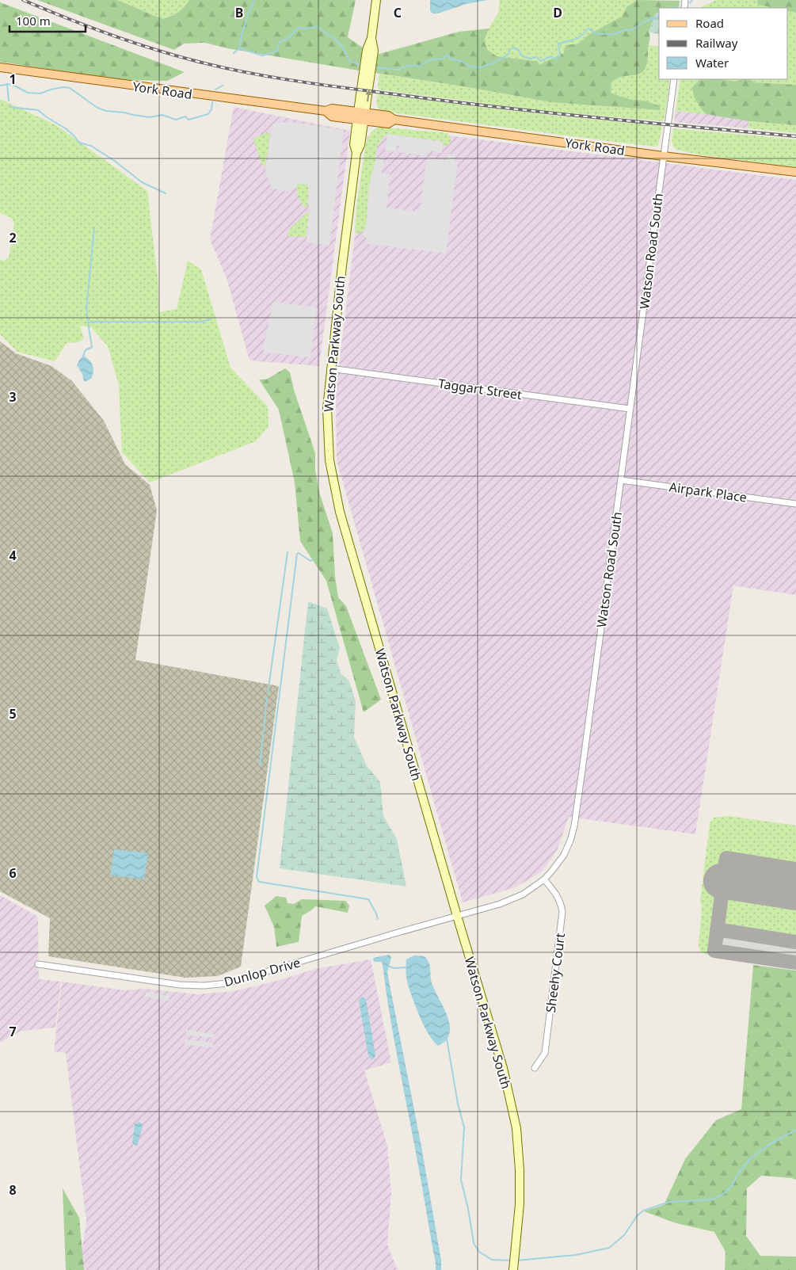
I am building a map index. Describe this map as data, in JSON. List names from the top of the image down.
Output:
{
  "streets": {
    "main road": ["York Road", "Watson Parkway South"],
    "street": [
      "Watson Road South",
      "Taggart Street",
      "Airpark Place",
      "Dunlop Drive",
      "Sheehy Court"
    ]
  },
  "crossings": [
    ["York Road", "Watson Road South"],
    ["York Road", "Watson Parkway South"],
    ["Watson Road South", "Watson Parkway South"],
    ["Watson Road South", "Taggart Street"],
    ["Watson Road South", "Airpark Place"],
    ["Watson Road South", "Dunlop Drive"],
    ["Watson Road South", "Sheehy Court"],
    ["Watson Parkway South", "Taggart Street"],
    ["Watson Parkway South", "Dunlop Drive"]
  ],
  "legend": ["Road", "Railway", "Water"],
  "scale_bar": "100 m",
  "grid": {
    "columns": ["B", "C", "D"],
    "rows": [
      "1",
      "2",
      "3",
      "4",
      "5",
      "6",
      "7",
      "8"
    ]
  }
}
